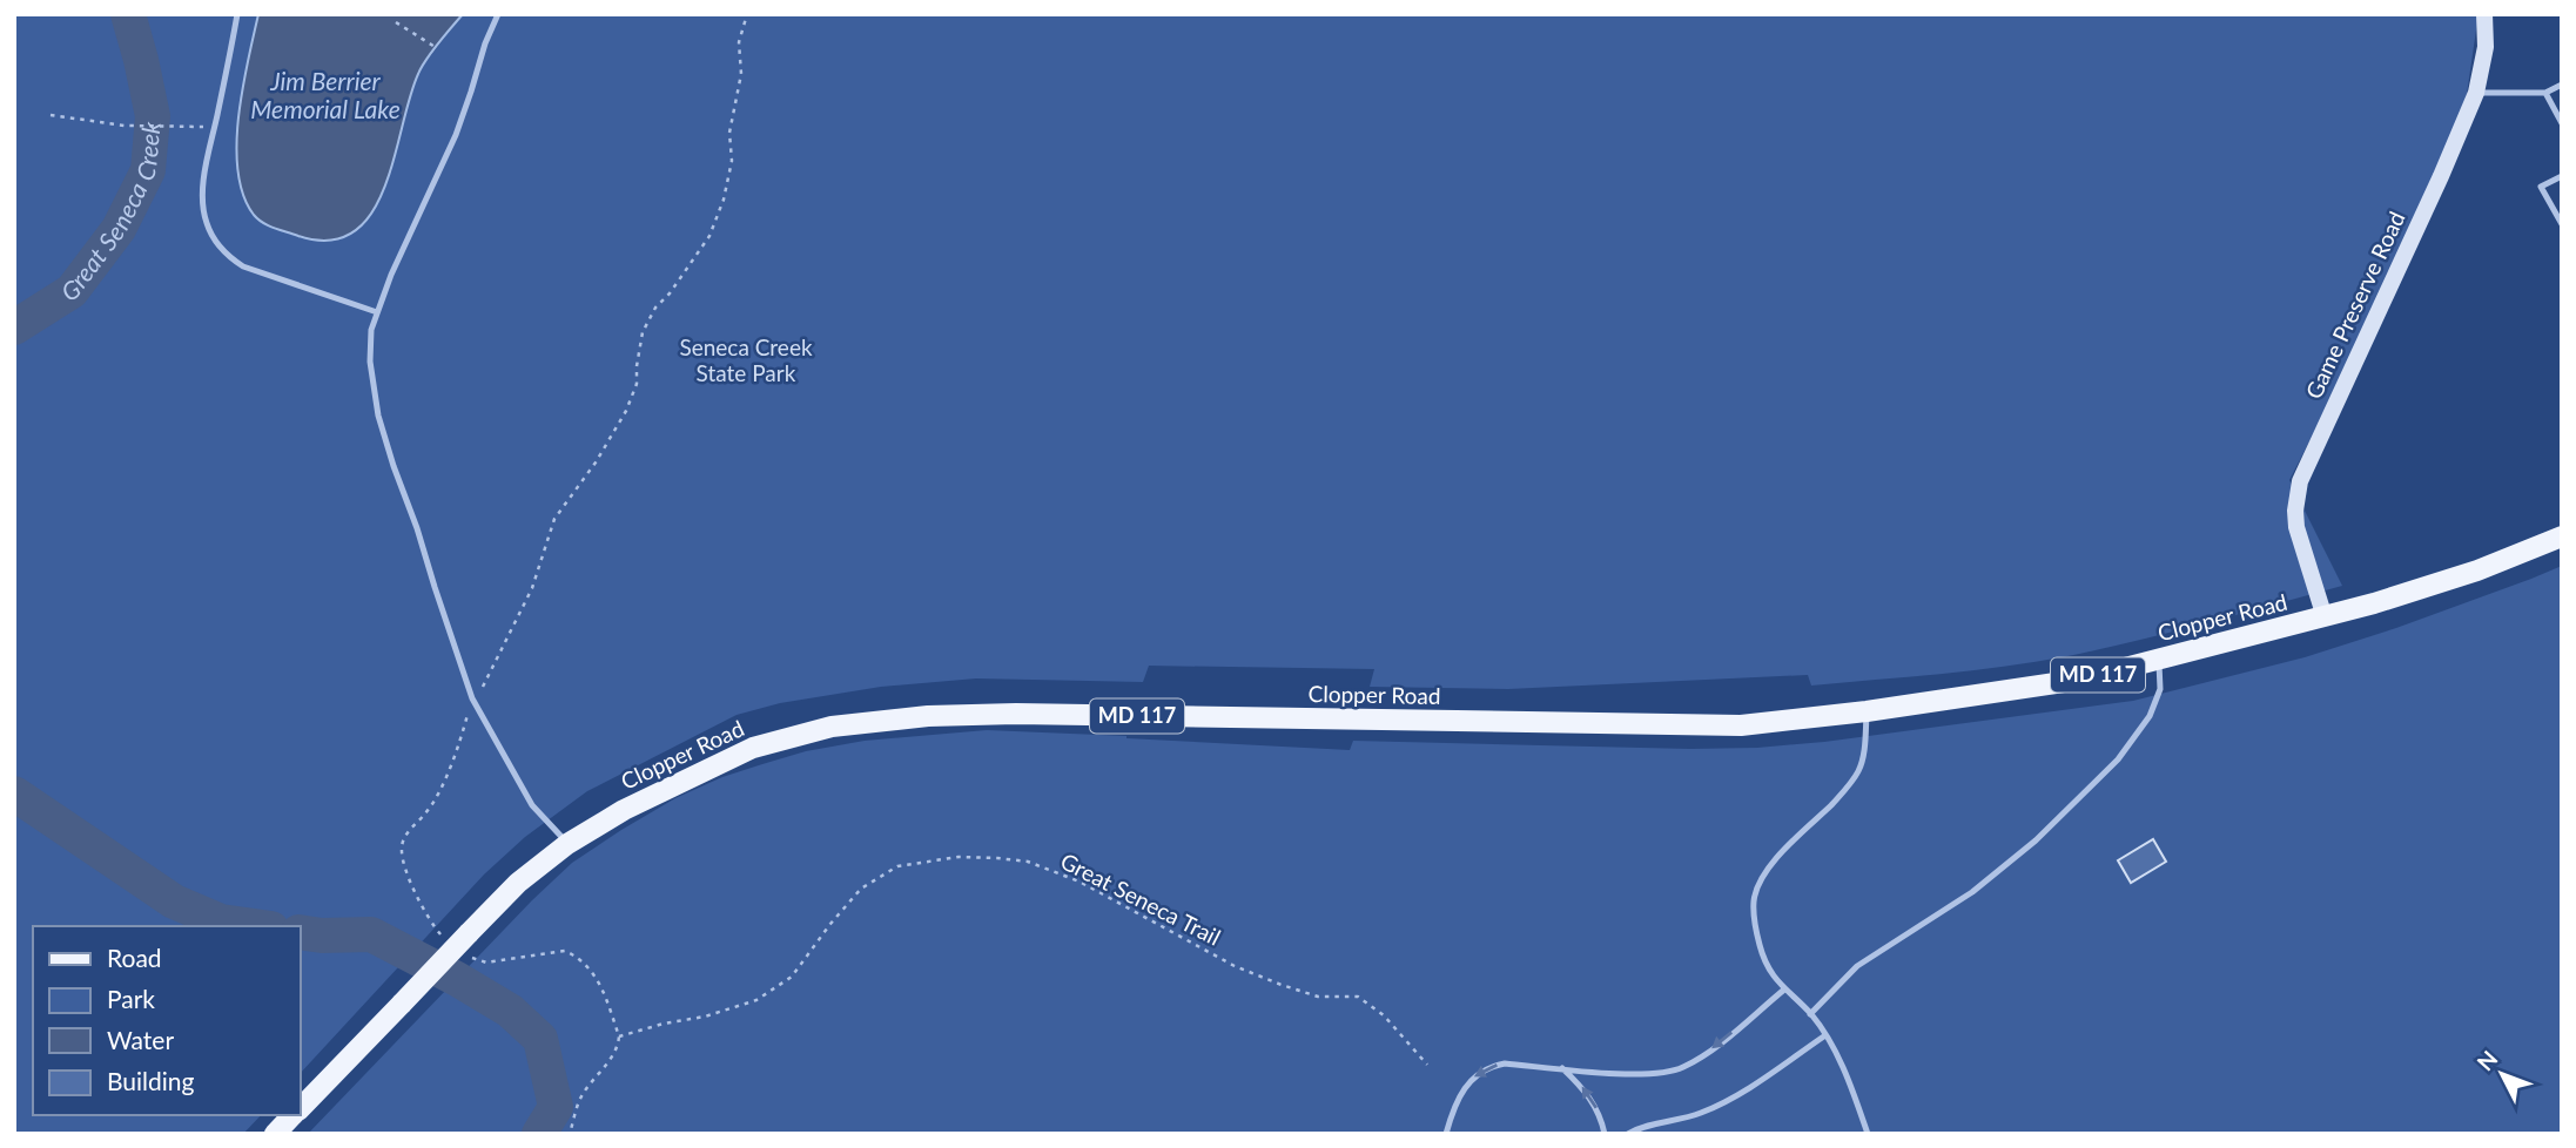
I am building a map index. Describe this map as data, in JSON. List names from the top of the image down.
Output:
{
  "streets": {
    "main road": ["Clopper Road", "MD 117"],
    "street": ["Game Preserve Road"],
    "path": ["Great Seneca Trail"]
  },
  "crossings": [
    ["Game Preserve Road", "Clopper Road"]
  ],
  "water": ["Jim Berrier Memorial Lake", "Great Seneca Creek"],
  "parks": ["Seneca Creek State Park"],
  "legend": [
    "Road",
    "Park",
    "Water",
    "Building"
  ],
  "north": "top left"
}
